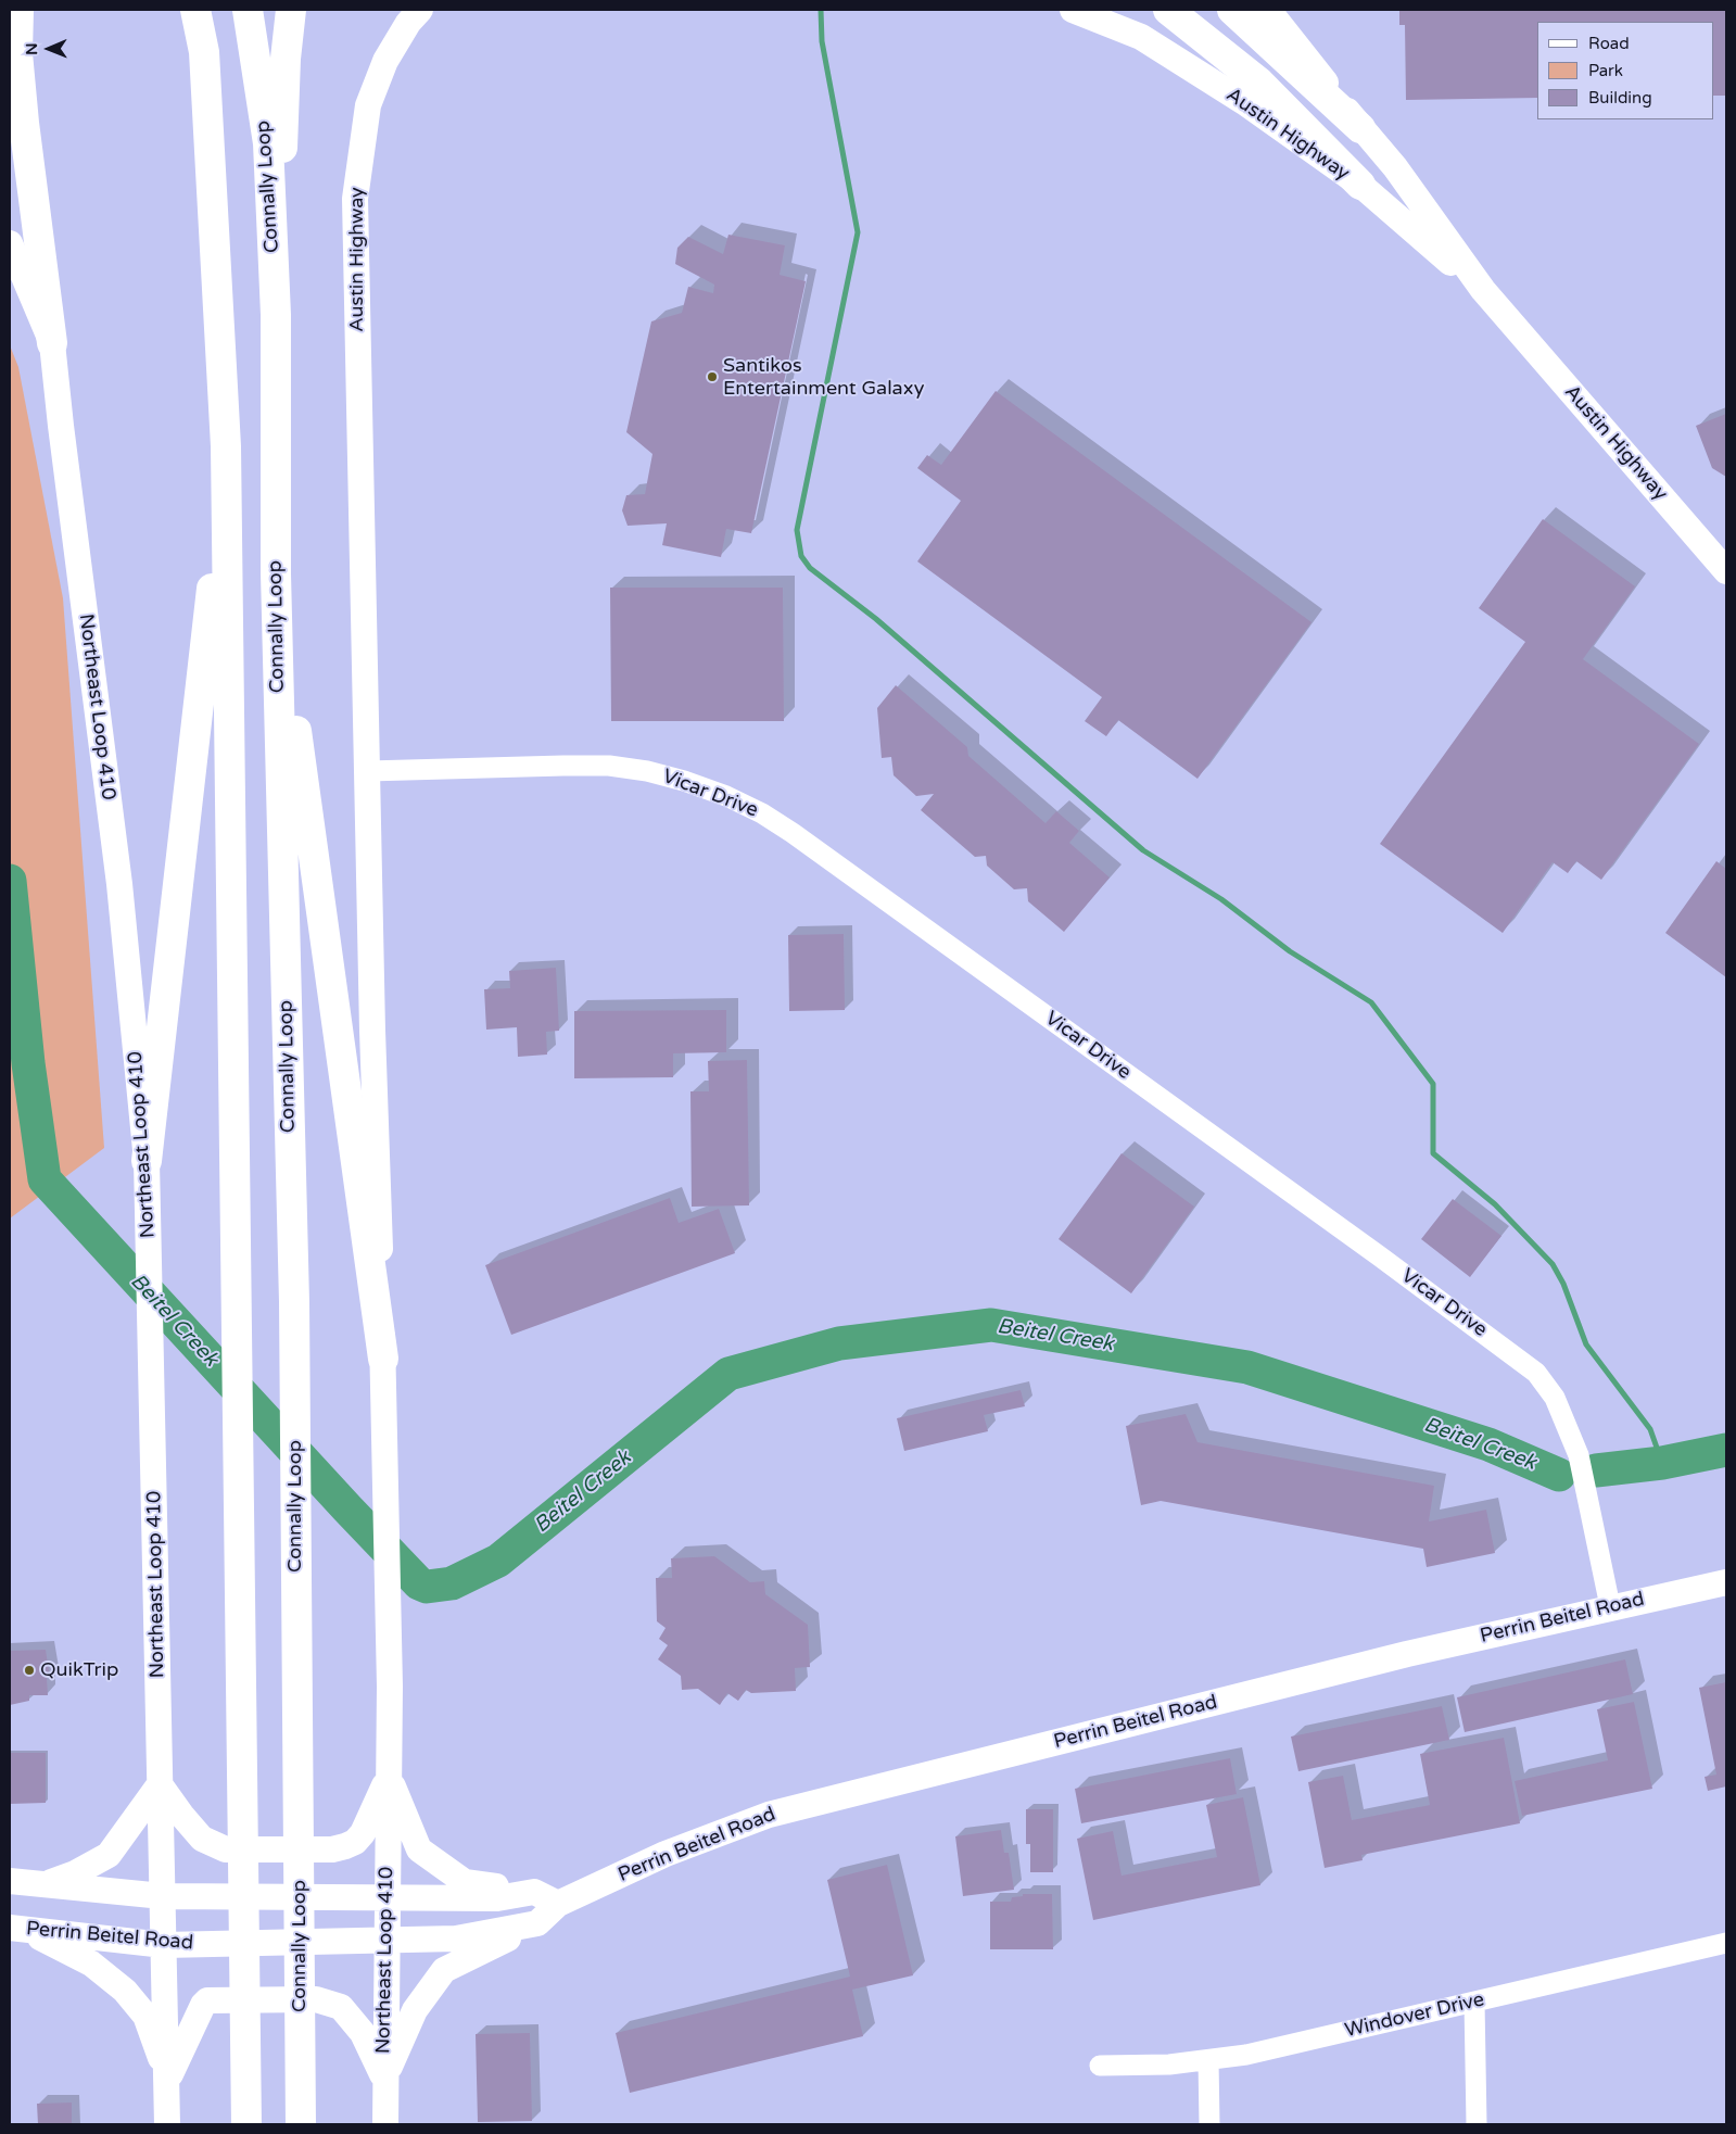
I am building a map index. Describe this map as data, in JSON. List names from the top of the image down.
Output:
{
  "streets": {
    "highway": ["Connally Loop"],
    "main road": ["Austin Highway", "Northeast Loop 410", "Perrin Beitel Road"],
    "street": ["Vicar Drive", "Windover Drive"]
  },
  "crossings": [
    ["Austin Highway", "Northeast Loop 410"],
    ["Northeast Loop 410", "Vicar Drive"],
    ["Northeast Loop 410", "Perrin Beitel Road"],
    ["Vicar Drive", "Perrin Beitel Road"]
  ],
  "water": ["Beitel Creek"],
  "places": ["Santikos Entertainment Galaxy", "QuikTrip"],
  "legend": ["Road", "Park", "Building"],
  "north": "left"
}
